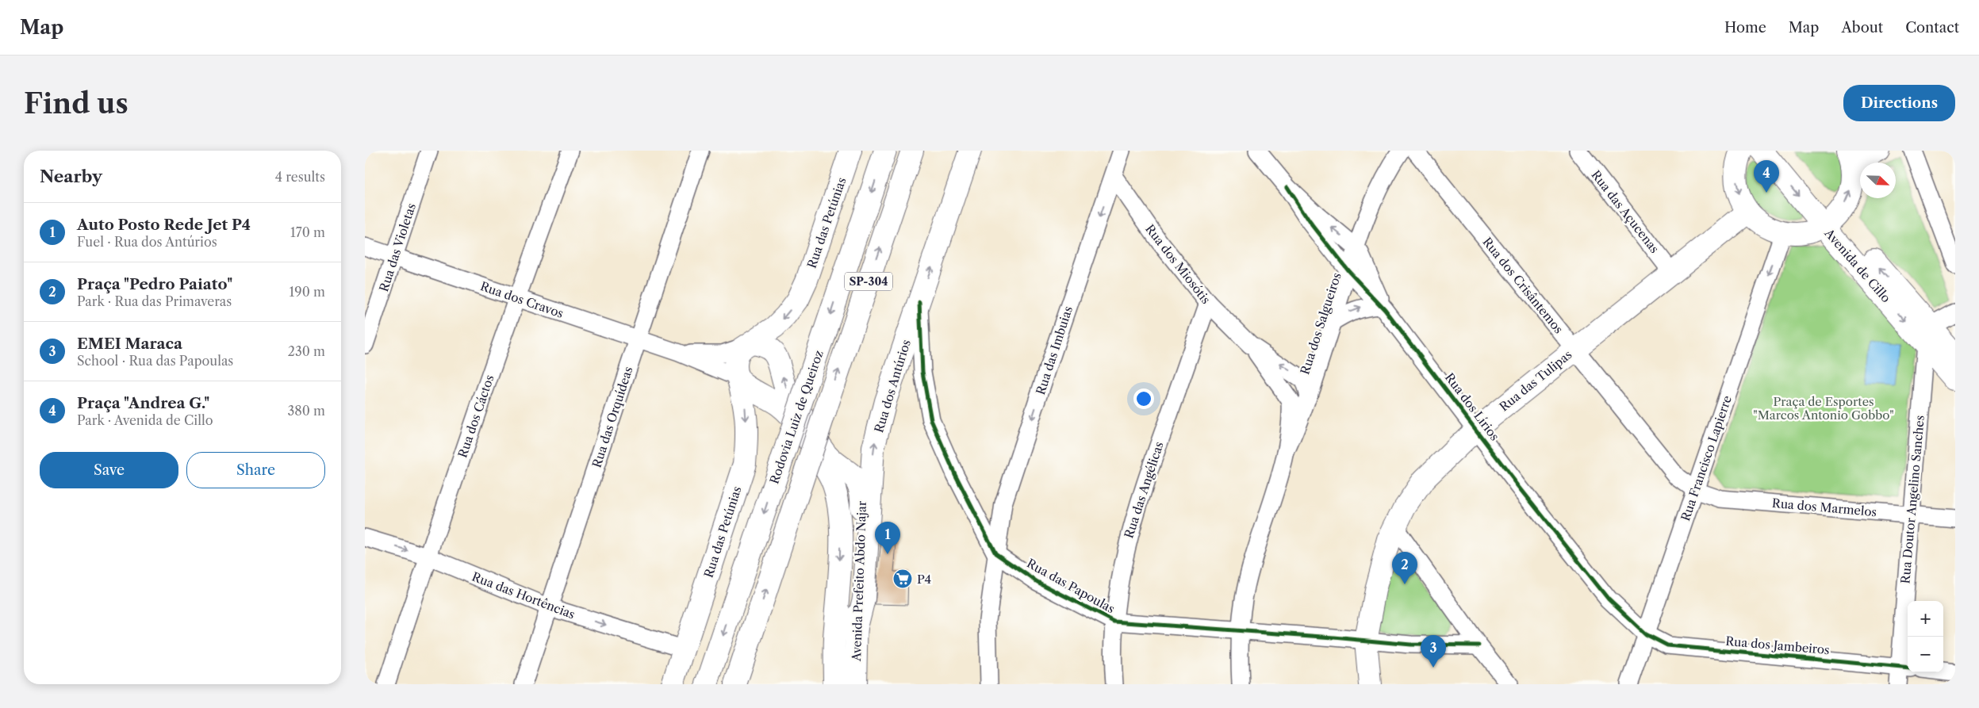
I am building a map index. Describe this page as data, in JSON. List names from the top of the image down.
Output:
{
  "streets": {
    "main road": [
      "Rua das Petúnias",
      "Avenida de Cillo",
      "SP-304",
      "Rua das Tulipas",
      "Rua dos Antúrios",
      "Rodovia Luiz de Queiroz",
      "Avenida Prefeito Abdo Najar"
    ],
    "street": [
      "Rua das Açucenas",
      "Rua das Violetas",
      "Rua dos Miosótis",
      "Rua dos Crisântemos",
      "Rua dos Cravos",
      "Rua dos Salgueiros",
      "Rua das Imbuias",
      "Rua dos Lírios",
      "Rua dos Cáctos",
      "Rua das Orquídeas",
      "Rua Francisco Lapierre",
      "Rua das Angélicas",
      "Rua Doutor Angelino Sanches",
      "Rua dos Marmelos",
      "Rua das Papoulas",
      "Rua das Hortências",
      "Rua dos Jambeiros"
    ]
  },
  "crossings": [
    ["Rua das Açucenas", "Rua das Tulipas"],
    ["Rua das Petúnias", "Rua dos Cravos"],
    ["Rua das Petúnias", "Avenida Prefeito Abdo Najar"],
    ["Rua das Petúnias", "Rua das Hortências"],
    ["Rua das Violetas", "Rua dos Cravos"],
    ["Rua dos Miosótis", "Rua dos Salgueiros"],
    ["Rua dos Miosótis", "Rua das Imbuias"],
    ["Rua dos Miosótis", "Rua das Angélicas"],
    ["Avenida de Cillo", "Rua Doutor Angelino Sanches"],
    ["Rua dos Crisântemos", "Rua das Tulipas"],
    ["Rua dos Crisântemos", "Rua Francisco Lapierre"],
    ["Rua dos Crisântemos", "Rua dos Marmelos"],
    ["Rua dos Cravos", "Rua dos Cáctos"],
    ["Rua dos Cravos", "Rua das Orquídeas"],
    ["Rua dos Cravos", "Avenida Prefeito Abdo Najar"],
    ["Rua dos Salgueiros", "Rua dos Lírios"],
    ["Rua dos Salgueiros", "Rua das Papoulas"],
    ["Rua das Imbuias", "Rua das Papoulas"],
    ["Rua das Tulipas", "Rua dos Lírios"],
    ["Rua das Tulipas", "Rua das Papoulas"],
    ["Rua dos Antúrios", "Avenida Prefeito Abdo Najar"],
    ["Rua dos Antúrios", "Rua das Papoulas"],
    ["Rua dos Lírios", "Rua Francisco Lapierre"],
    ["Rua dos Lírios", "Rua dos Jambeiros"],
    ["Rua dos Cáctos", "Rua das Hortências"],
    ["Rua das Orquídeas", "Rua das Hortências"],
    ["Rua Francisco Lapierre", "Rua dos Marmelos"],
    ["Rua Francisco Lapierre", "Rua dos Jambeiros"],
    ["Rua das Angélicas", "Rua das Papoulas"],
    ["Rua Doutor Angelino Sanches", "Rua dos Marmelos"],
    ["Rua Doutor Angelino Sanches", "Rua dos Jambeiros"]
  ],
  "one_way": [
    "Rua das Petúnias",
    "Rua das Imbuias",
    "Rua dos Antúrios",
    "Rua Francisco Lapierre",
    "Rua das Hortências"
  ],
  "parks": ["Praça de Esportes \"Marcos Antonio Gobbo\""],
  "places": {
    "supermarket": ["P4"]
  },
  "north": "bottom right",
  "page": {
    "header": "Map",
    "nav": [
      "Home",
      "Map",
      "About",
      "Contact"
    ],
    "buttons": [
      "Directions",
      ["Save", "Share"]
    ],
    "title": "Find us",
    "heading": ["Nearby", "4 results"],
    "pins": [
      "4",
      "1",
      "2",
      "3"
    ],
    "list": [
      {
        "mark": "1",
        "name": "Auto Posto Rede Jet P4",
        "note": "Fuel · Rua dos Antúrios",
        "value": "170 m"
      },
      {
        "mark": "2",
        "name": "Praça \"Pedro Paiato\"",
        "note": "Park · Rua das Primaveras",
        "value": "190 m"
      },
      {
        "mark": "3",
        "name": "EMEI Maraca",
        "note": "School · Rua das Papoulas",
        "value": "230 m"
      },
      {
        "mark": "4",
        "name": "Praça \"Andrea G.\"",
        "note": "Park · Avenida de Cillo",
        "value": "380 m"
      }
    ],
    "map_buttons": ["+", "−"]
  }
}
